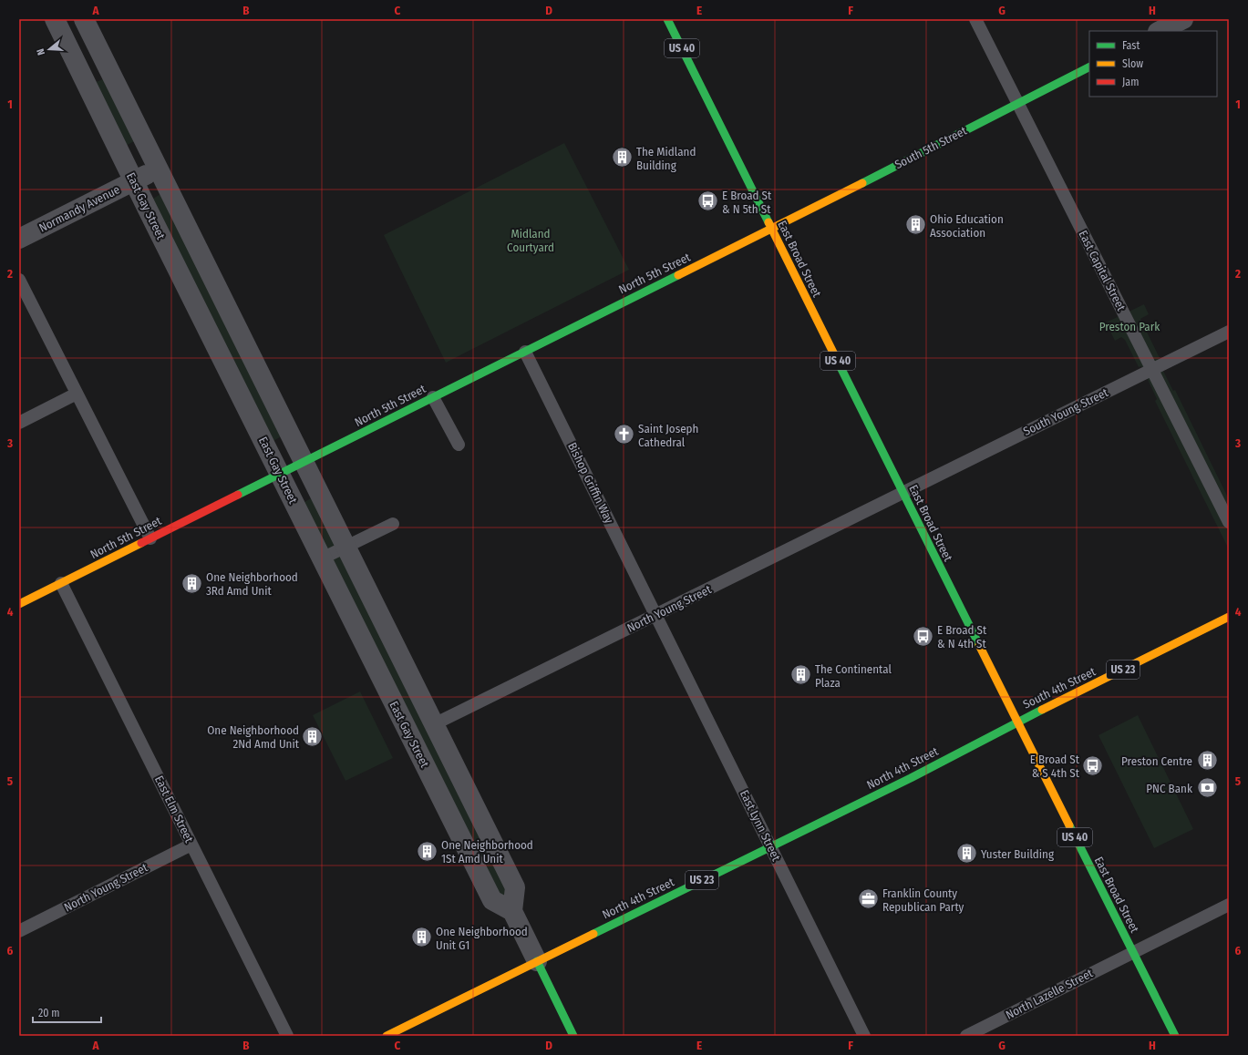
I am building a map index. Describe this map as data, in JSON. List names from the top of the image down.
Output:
{
  "streets": {
    "main road": [
      "US 40",
      "South 5th Street",
      "East Broad Street",
      "North 5th Street",
      "US 23",
      "South 4th Street",
      "North 4th Street"
    ],
    "street": ["East Gay Street", "Normandy Avenue"],
    "lane": [
      "East Capital Street",
      "South Young Street",
      "Bishop Griffin Way",
      "North Young Street",
      "East Elm Street",
      "East Lynn Street",
      "North Lazelle Street"
    ]
  },
  "crossings": [
    ["South 5th Street", "East Broad Street"],
    ["South 5th Street", "East Capital Street"],
    ["South 5th Street", "North 5th Street"],
    ["East Gay Street", "Normandy Avenue"],
    ["East Gay Street", "North 5th Street"],
    ["East Broad Street", "North 5th Street"],
    ["East Broad Street", "South Young Street"],
    ["East Broad Street", "North Young Street"],
    ["East Broad Street", "South 4th Street"],
    ["East Broad Street", "North 4th Street"],
    ["East Broad Street", "North Lazelle Street"],
    ["East Capital Street", "South Young Street"],
    ["North 5th Street", "Bishop Griffin Way"],
    ["North 5th Street", "East Elm Street"],
    ["South Young Street", "North Young Street"],
    ["Bishop Griffin Way", "North Young Street"],
    ["Bishop Griffin Way", "East Lynn Street"],
    ["North Young Street", "East Elm Street"],
    ["North Young Street", "East Lynn Street"],
    ["South 4th Street", "North 4th Street"],
    ["North 4th Street", "East Lynn Street"]
  ],
  "parks": ["Midland Courtyard", "Preston Park"],
  "places": {
    "building": [
      "The Midland Building",
      "Ohio Education Association",
      "One Neighborhood 3Rd Amd Unit",
      "The Continental Plaza",
      "One Neighborhood 2Nd Amd Unit",
      "Preston Centre",
      "One Neighborhood 1St Amd Unit",
      "Yuster Building",
      "One Neighborhood Unit G1"
    ],
    "bus stop": ["E Broad St & N 5th St", "E Broad St & N 4th St", "E Broad St & S 4th St"],
    "church": ["Saint Joseph Cathedral"],
    "bank": ["PNC Bank"],
    "office": ["Franklin County Republican Party"]
  },
  "legend": ["Fast", "Slow", "Jam"],
  "scale_bar": "20 m",
  "north": "left",
  "grid": {
    "columns": [
      "A",
      "B",
      "C",
      "D",
      "E",
      "F",
      "G",
      "H"
    ],
    "rows": [
      "1",
      "2",
      "3",
      "4",
      "5",
      "6"
    ]
  }
}
